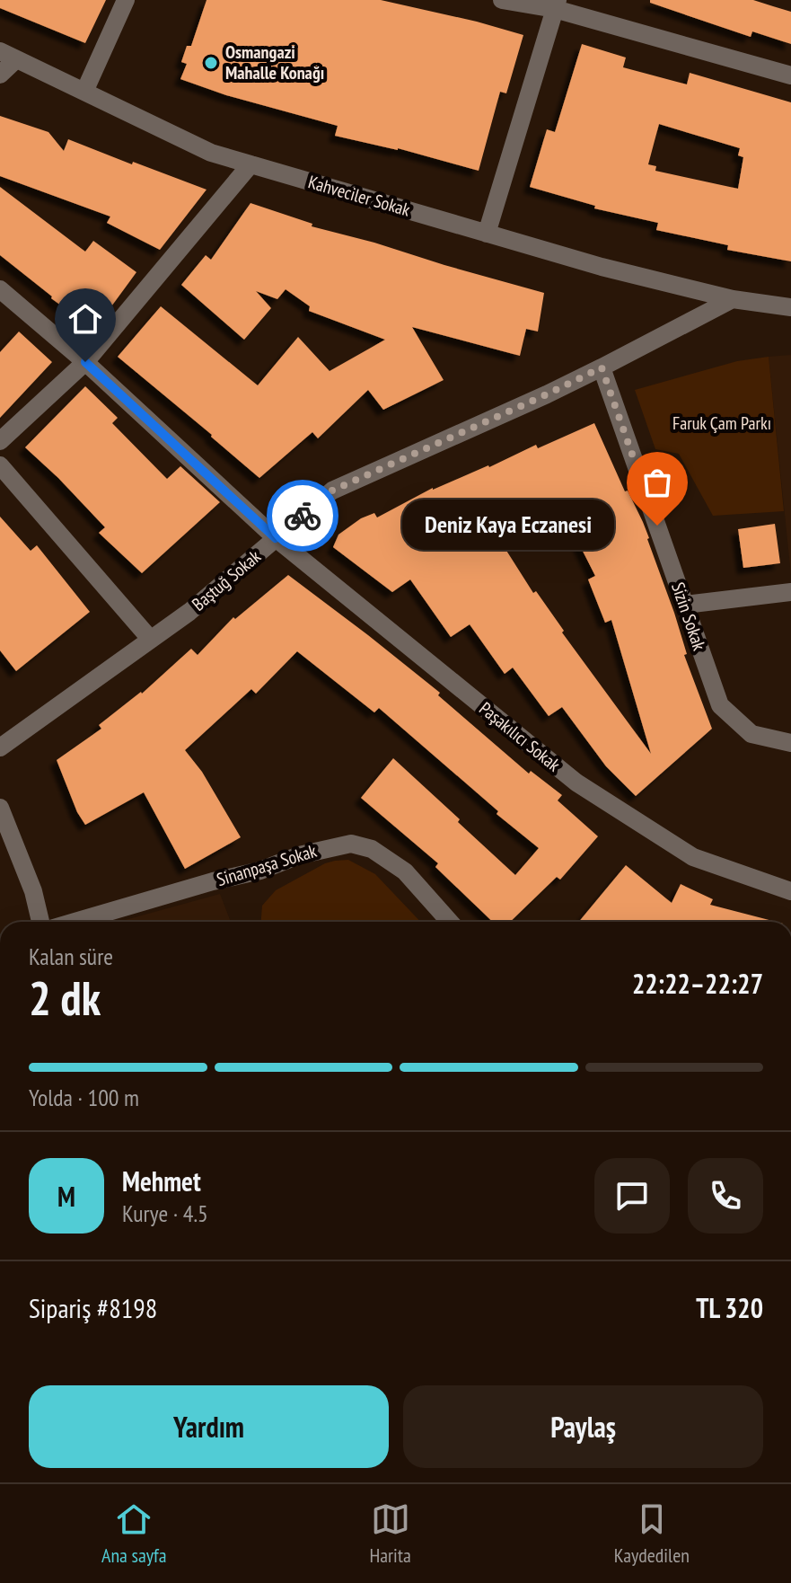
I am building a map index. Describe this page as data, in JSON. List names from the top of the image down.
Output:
{
  "streets": {
    "street": [
      "Kahveciler Sokak",
      "Baştuğ Sokak",
      "Sizin Sokak",
      "Paşakılıcı Sokak",
      "Sinanpaşa Sokak"
    ]
  },
  "crossings": [
    ["Kahveciler Sokak", "Baştuğ Sokak"],
    ["Baştuğ Sokak", "Sizin Sokak"],
    ["Baştuğ Sokak", "Paşakılıcı Sokak"]
  ],
  "parks": ["Faruk Çam Parkı"],
  "places": ["Osmangazi Mahalle Konağı", "Deniz Kaya Eczanesi"],
  "page": {
    "bubble": "Deniz Kaya Eczanesi",
    "heading": ["2 dk", "Kalan süre", "22:22–22:27"],
    "panel": [
      "Mehmet",
      "Kurye · 4.5",
      "Sipariş #8198",
      "TL 320"
    ],
    "bar": "Yolda · 100 m",
    "round": "M",
    "buttons": ["Yardım", "Paylaş"],
    "tabs": ["Ana sayfa", "Harita", "Kaydedilen"]
  }
}
